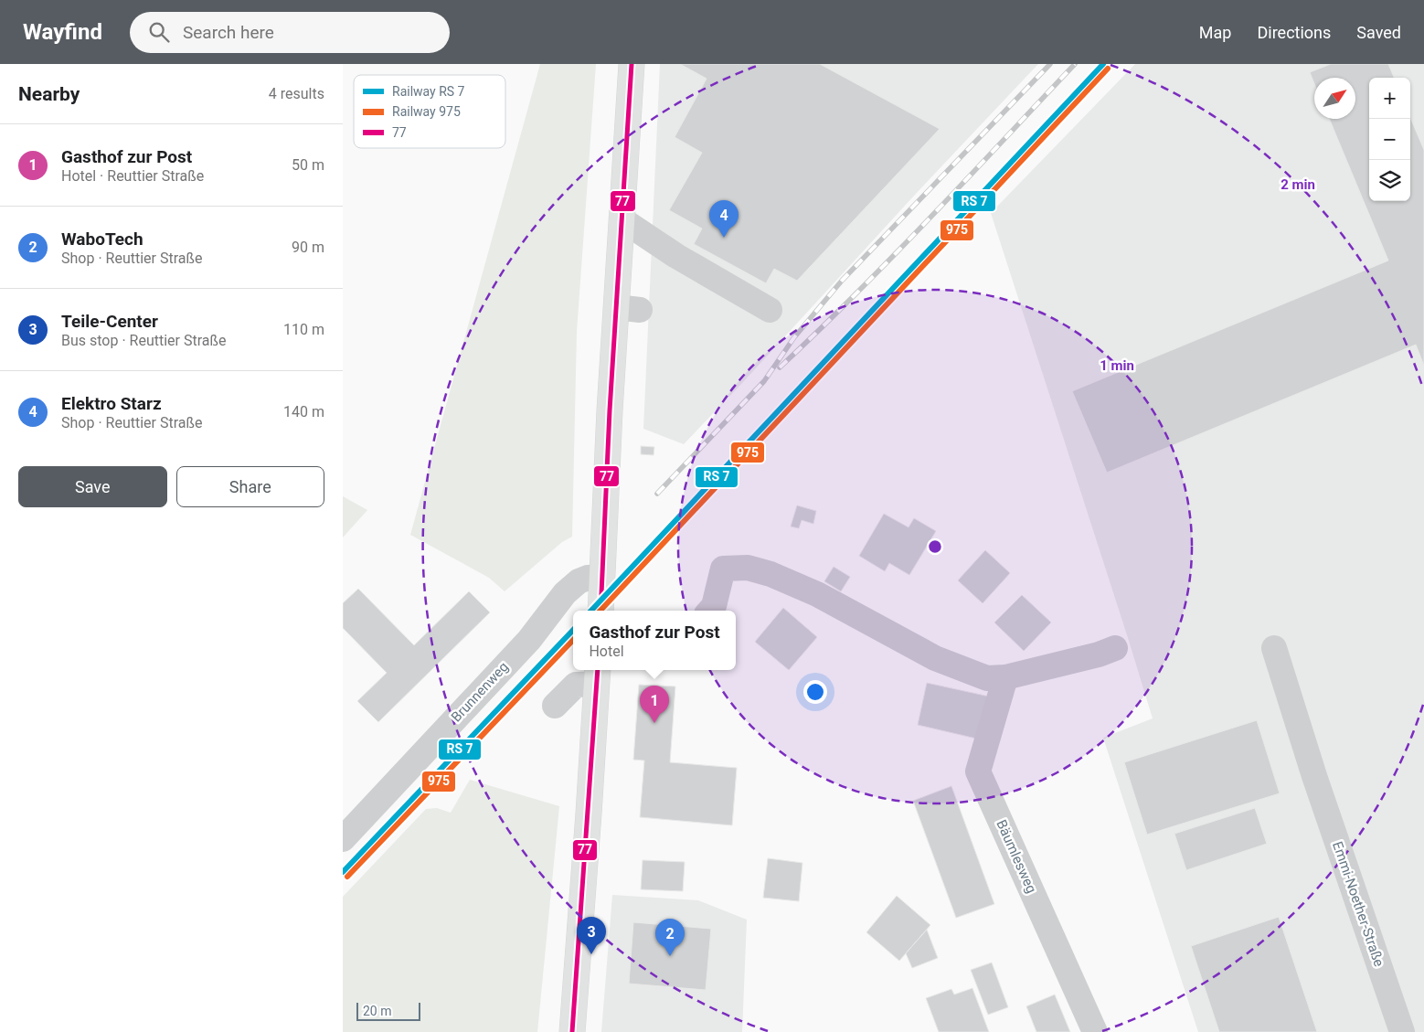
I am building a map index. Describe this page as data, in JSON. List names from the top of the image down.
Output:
{
  "streets": {
    "street": ["Brunnenweg", "Bäumlesweg", "Emmi-Noether-Straße"]
  },
  "lines": ["transit line 77", "rail line 975"],
  "legend": ["Railway RS 7", "Railway 975", "77"],
  "scale_bar": "20 m",
  "north": "top right",
  "page": {
    "header": "Wayfind",
    "search": "Search here",
    "nav": ["Map", "Directions", "Saved"],
    "heading": ["Nearby", "4 results"],
    "map_buttons": ["+", "−"],
    "list": [
      {
        "mark": "1",
        "name": "Gasthof zur Post",
        "note": "Hotel · Reuttier Straße",
        "value": "50 m"
      },
      {
        "mark": "2",
        "name": "WaboTech",
        "note": "Shop · Reuttier Straße",
        "value": "90 m"
      },
      {
        "mark": "3",
        "name": "Teile-Center",
        "note": "Bus stop · Reuttier Straße",
        "value": "110 m"
      },
      {
        "mark": "4",
        "name": "Elektro Starz",
        "note": "Shop · Reuttier Straße",
        "value": "140 m"
      }
    ],
    "pins": [
      "4",
      "1",
      "3",
      "2"
    ],
    "buttons": ["Save", "Share"],
    "popup": ["Gasthof zur Post", "Hotel"],
    "scale": "20 m"
  },
  "rings": ["2 min", "1 min"]
}
